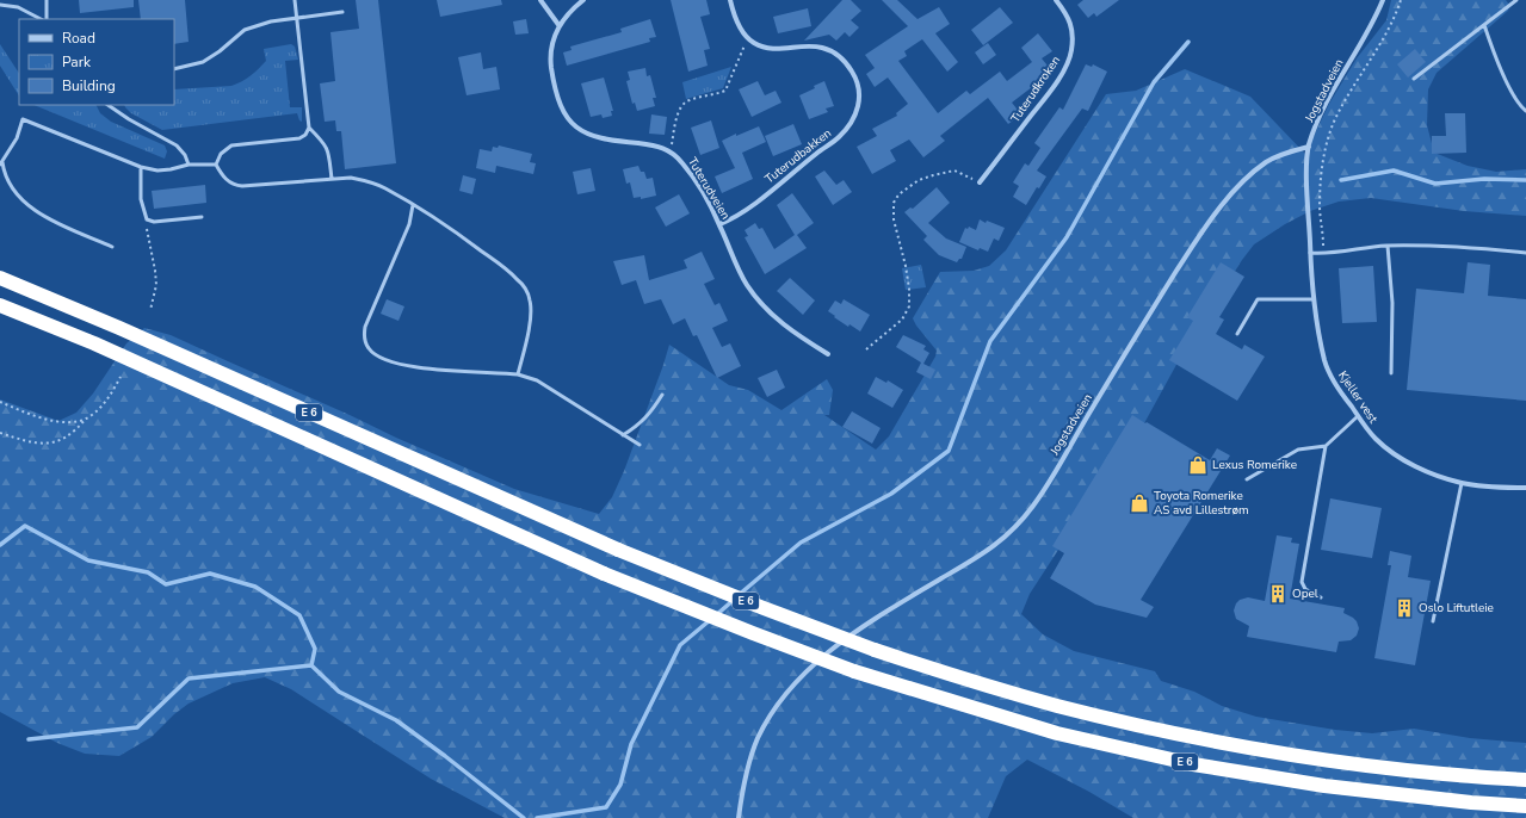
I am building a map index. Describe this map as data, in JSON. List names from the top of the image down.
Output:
{
  "streets": {
    "highway": ["E 6"],
    "street": [
      "Tuterudkroken",
      "Jogstadveien",
      "Tuterudbakken",
      "Tuterudveien",
      "Kjeller vest"
    ]
  },
  "crossings": [
    ["Jogstadveien", "Kjeller vest"],
    ["Tuterudbakken", "Tuterudveien"]
  ],
  "places": {
    "shop": ["Lexus Romerike", "Toyota Romerike AS avd Lillestrøm"],
    "building": ["Opel", "Oslo Liftutleie"]
  },
  "legend": ["Road", "Park", "Building"]
}
